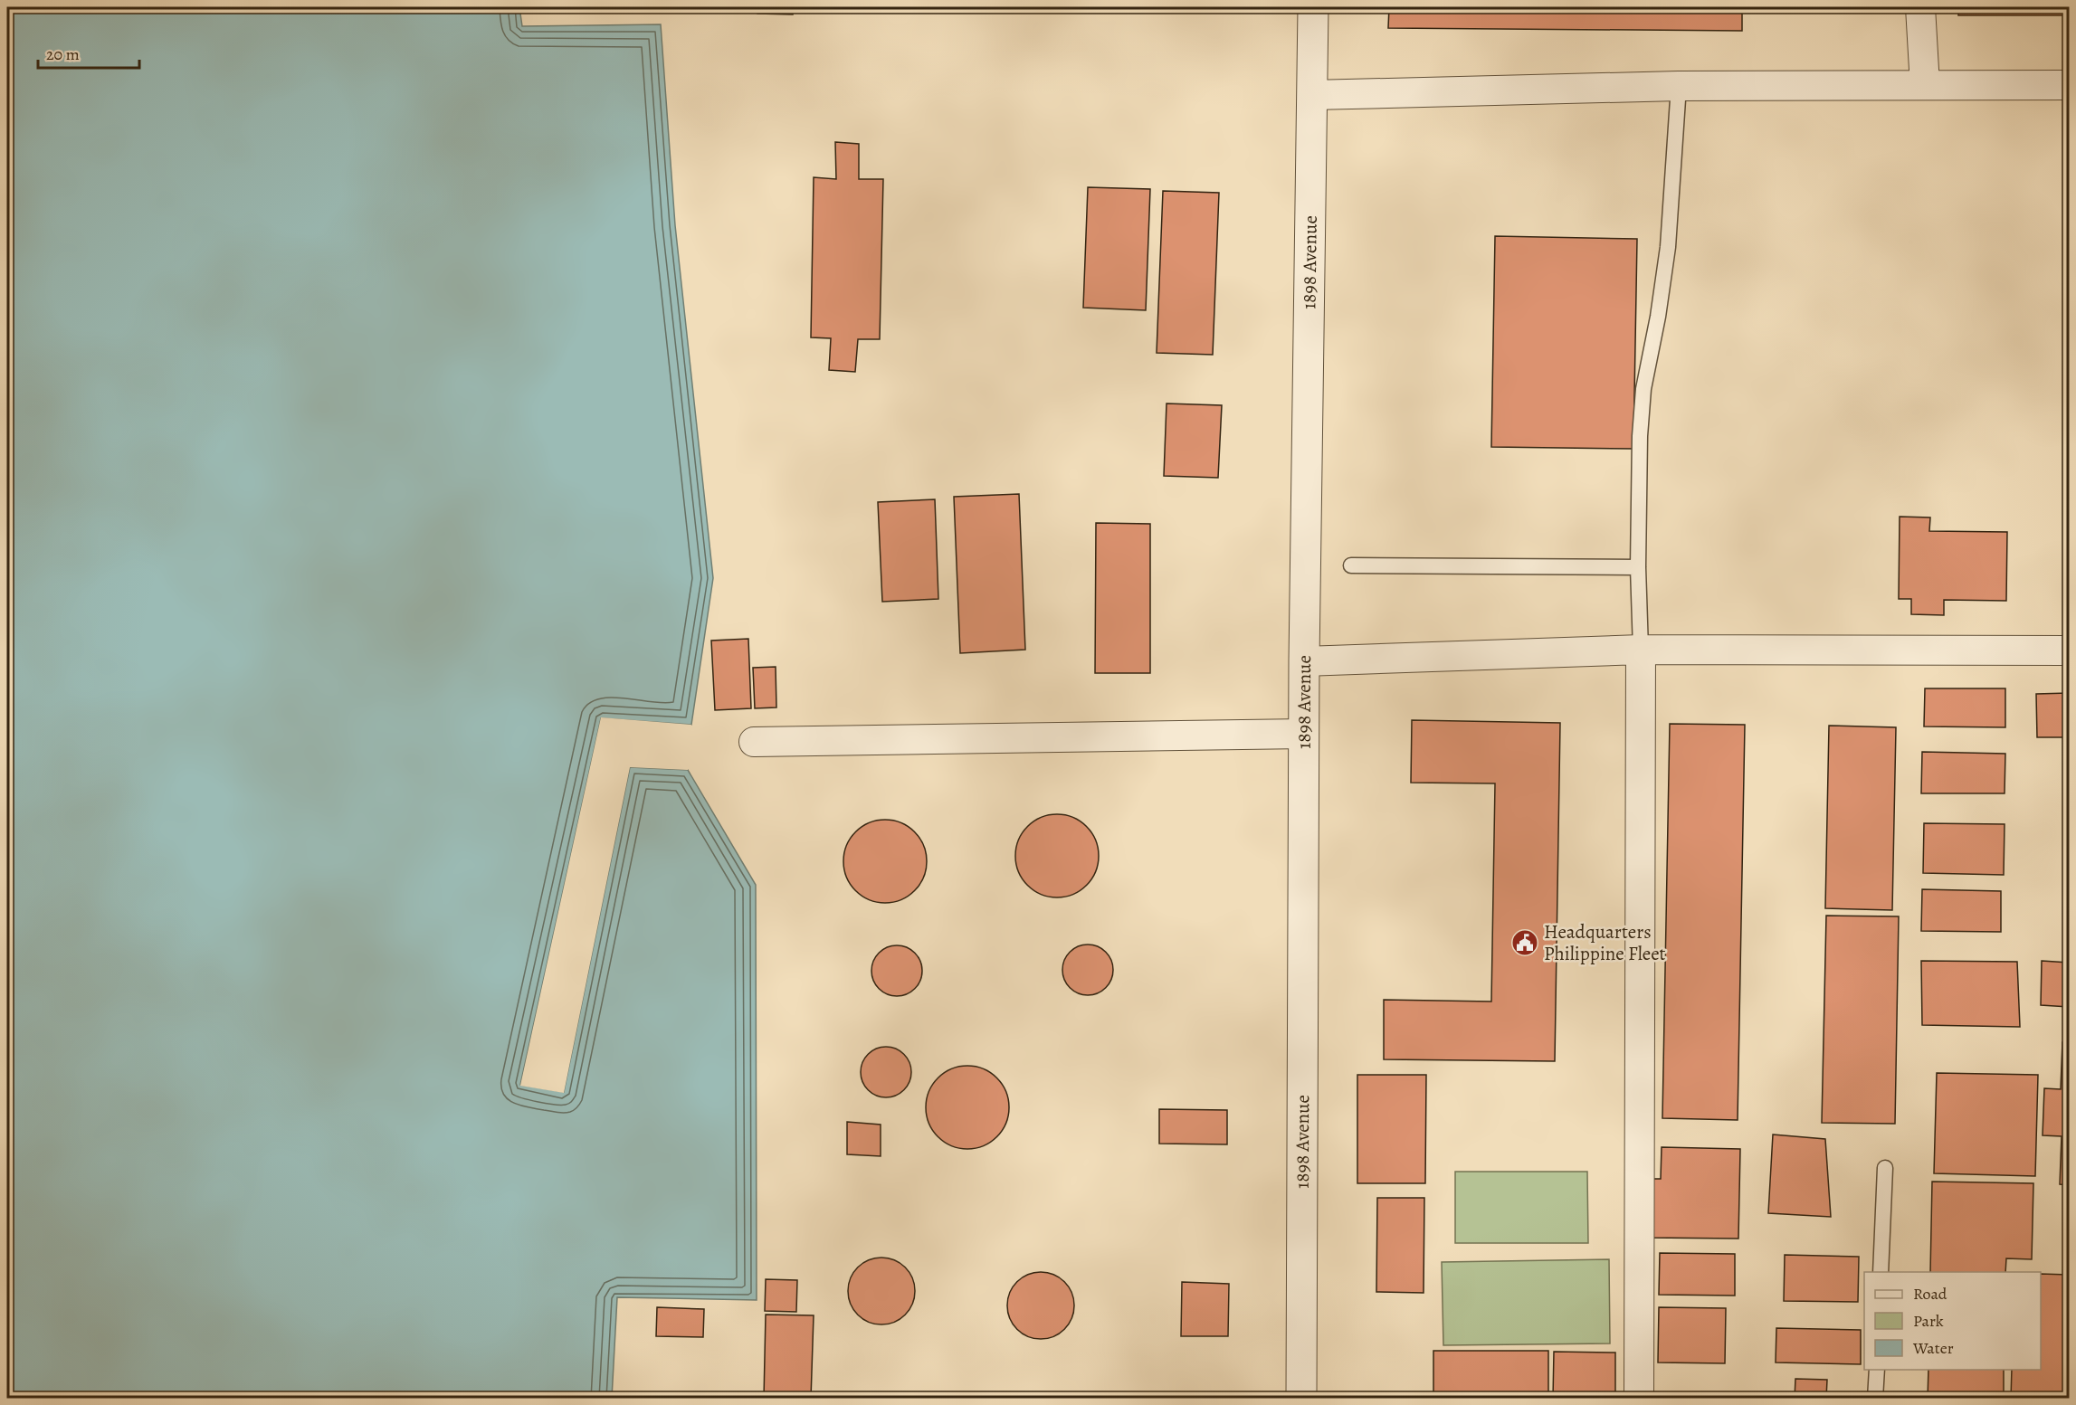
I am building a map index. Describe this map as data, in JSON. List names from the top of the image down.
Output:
{
  "streets": {
    "street": ["1898 Avenue"]
  },
  "places": {
    "public building": ["Headquarters Philippine Fleet"]
  },
  "legend": ["Road", "Park", "Water"],
  "scale_bar": "20 m"
}
